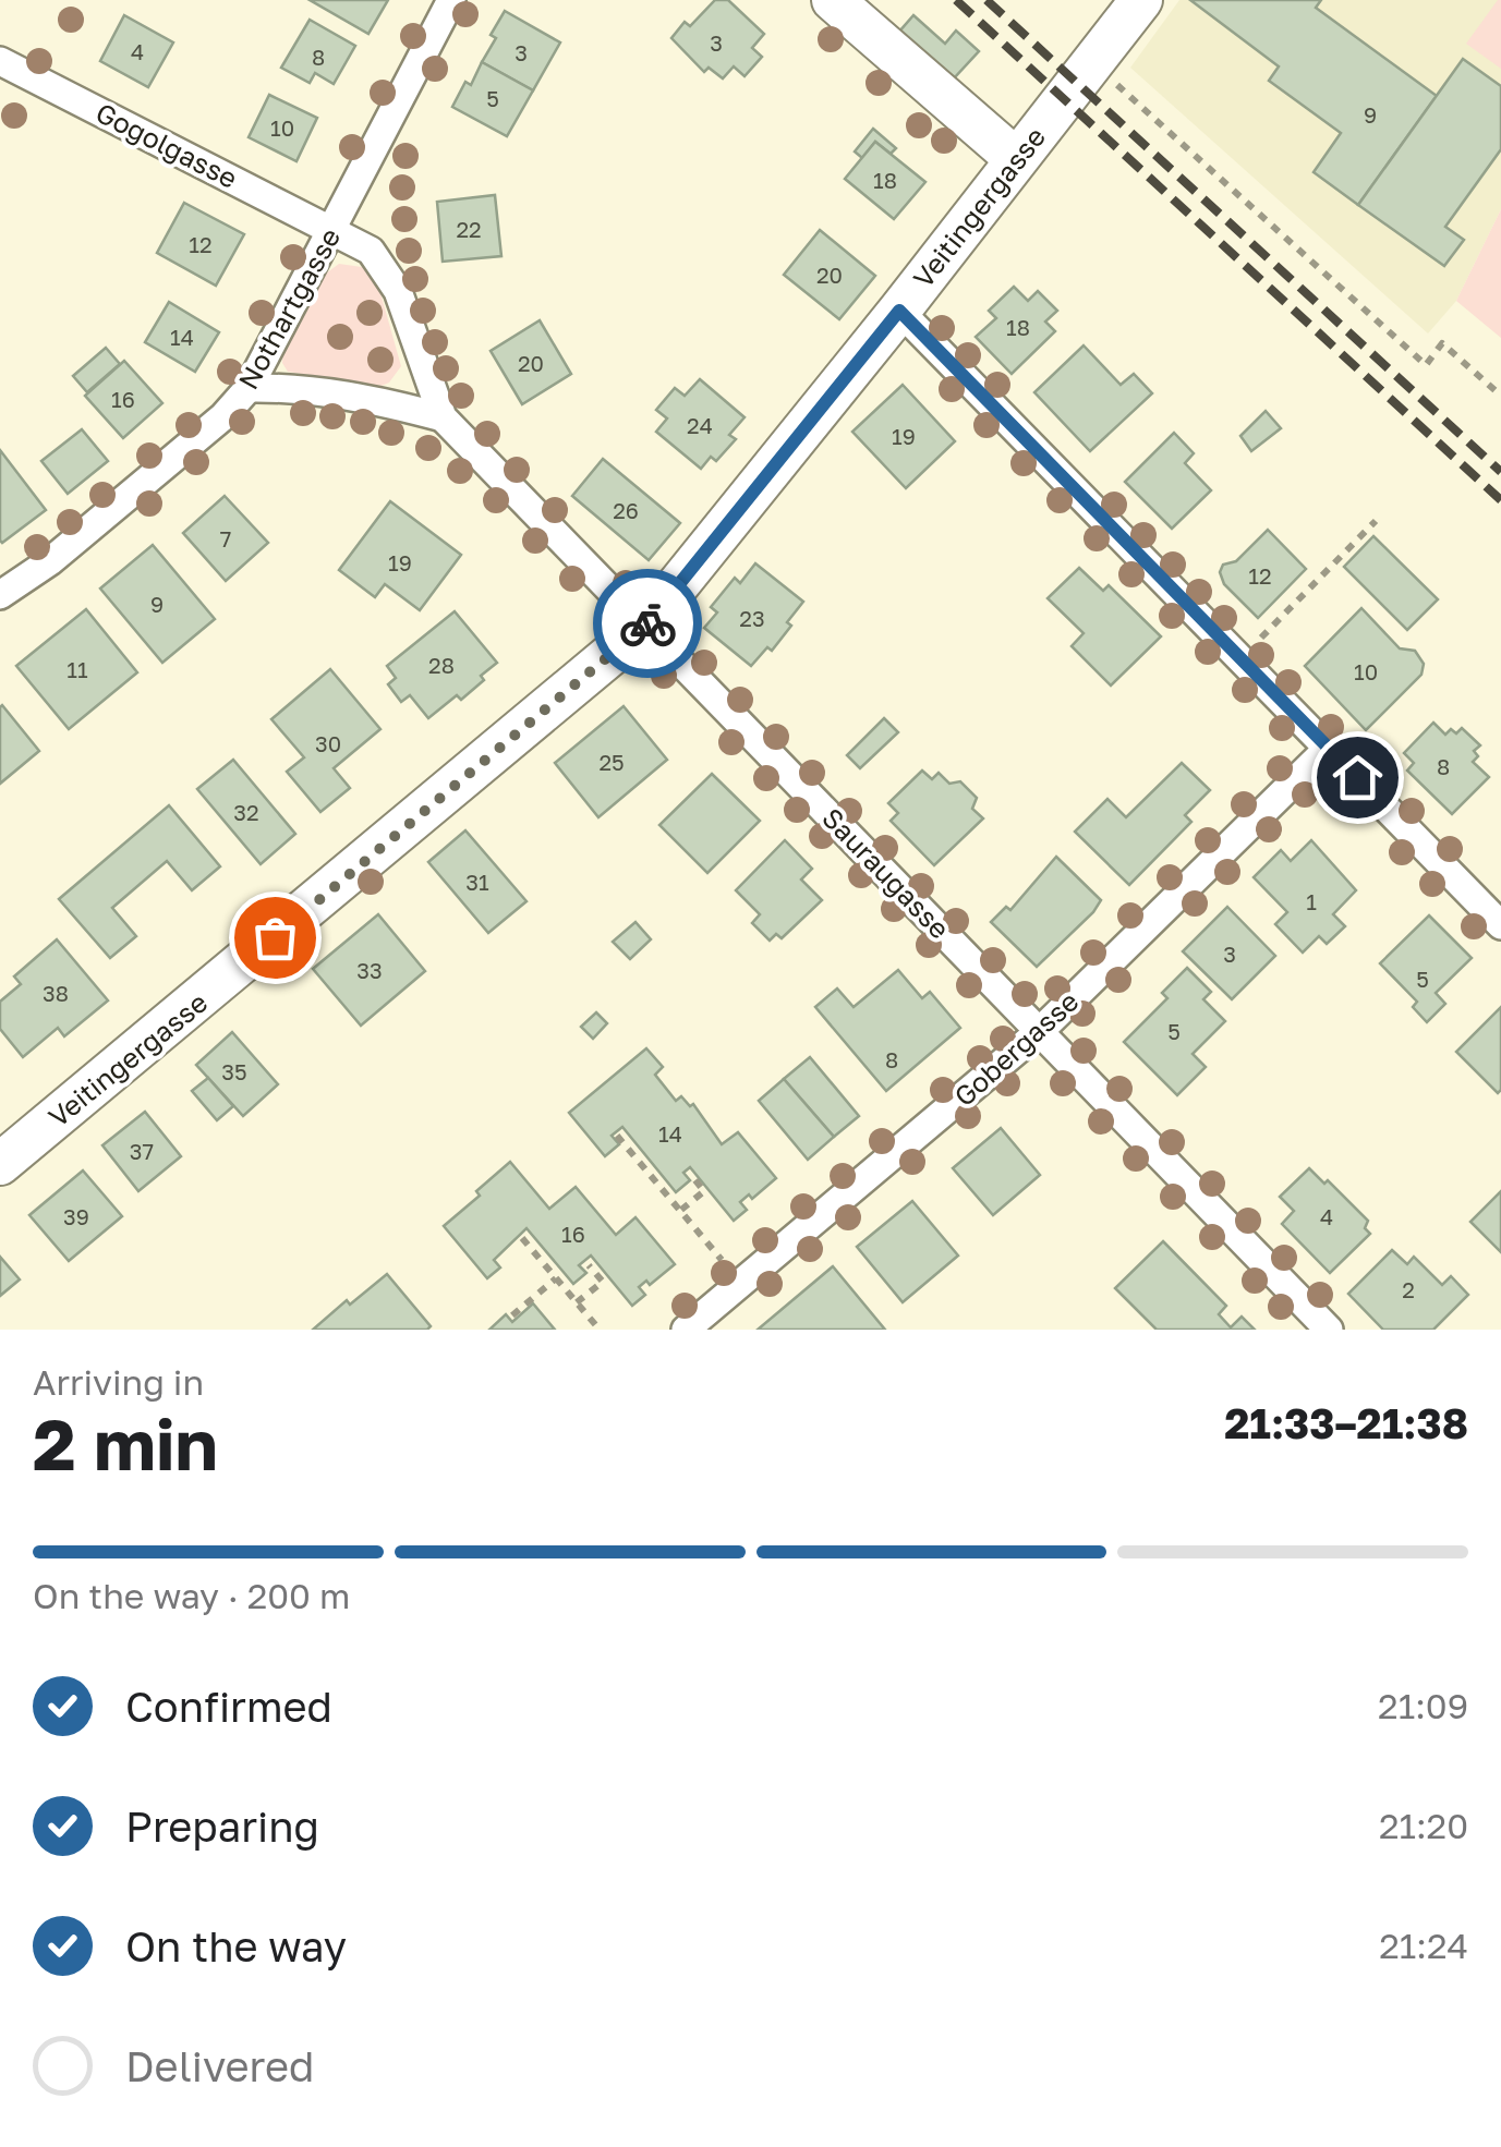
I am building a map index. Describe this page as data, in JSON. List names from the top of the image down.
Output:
{
  "streets": {
    "street": [
      "Gogolgasse",
      "Veitingergasse",
      "Nothartgasse",
      "Sauraugasse",
      "Gobergasse"
    ]
  },
  "crossings": [
    ["Gogolgasse", "Nothartgasse"],
    ["Gogolgasse", "Sauraugasse"],
    ["Veitingergasse", "Sauraugasse"],
    ["Nothartgasse", "Sauraugasse"],
    ["Sauraugasse", "Gobergasse"]
  ],
  "house_numbers": [
    "3",
    "4",
    "3",
    "8",
    "5",
    "9",
    "10",
    "18",
    "22",
    "12",
    "20",
    "18",
    "14",
    "20",
    "16",
    "24",
    "19",
    "26",
    "7",
    "19",
    "12",
    "9",
    "23",
    "28",
    "11",
    "10",
    "30",
    "25",
    "8",
    "32",
    "31",
    "1",
    "3",
    "33",
    "5",
    "38",
    "5",
    "8",
    "35",
    "14",
    "37",
    "39",
    "4",
    "16",
    "2"
  ],
  "page": {
    "heading": ["2 min", "Arriving in", "21:33–21:38"],
    "bar": "On the way · 200 m",
    "list": [
      ["Confirmed", "21:09"],
      ["Preparing", "21:20"],
      ["On the way", "21:24"],
      "Delivered"
    ]
  }
}
